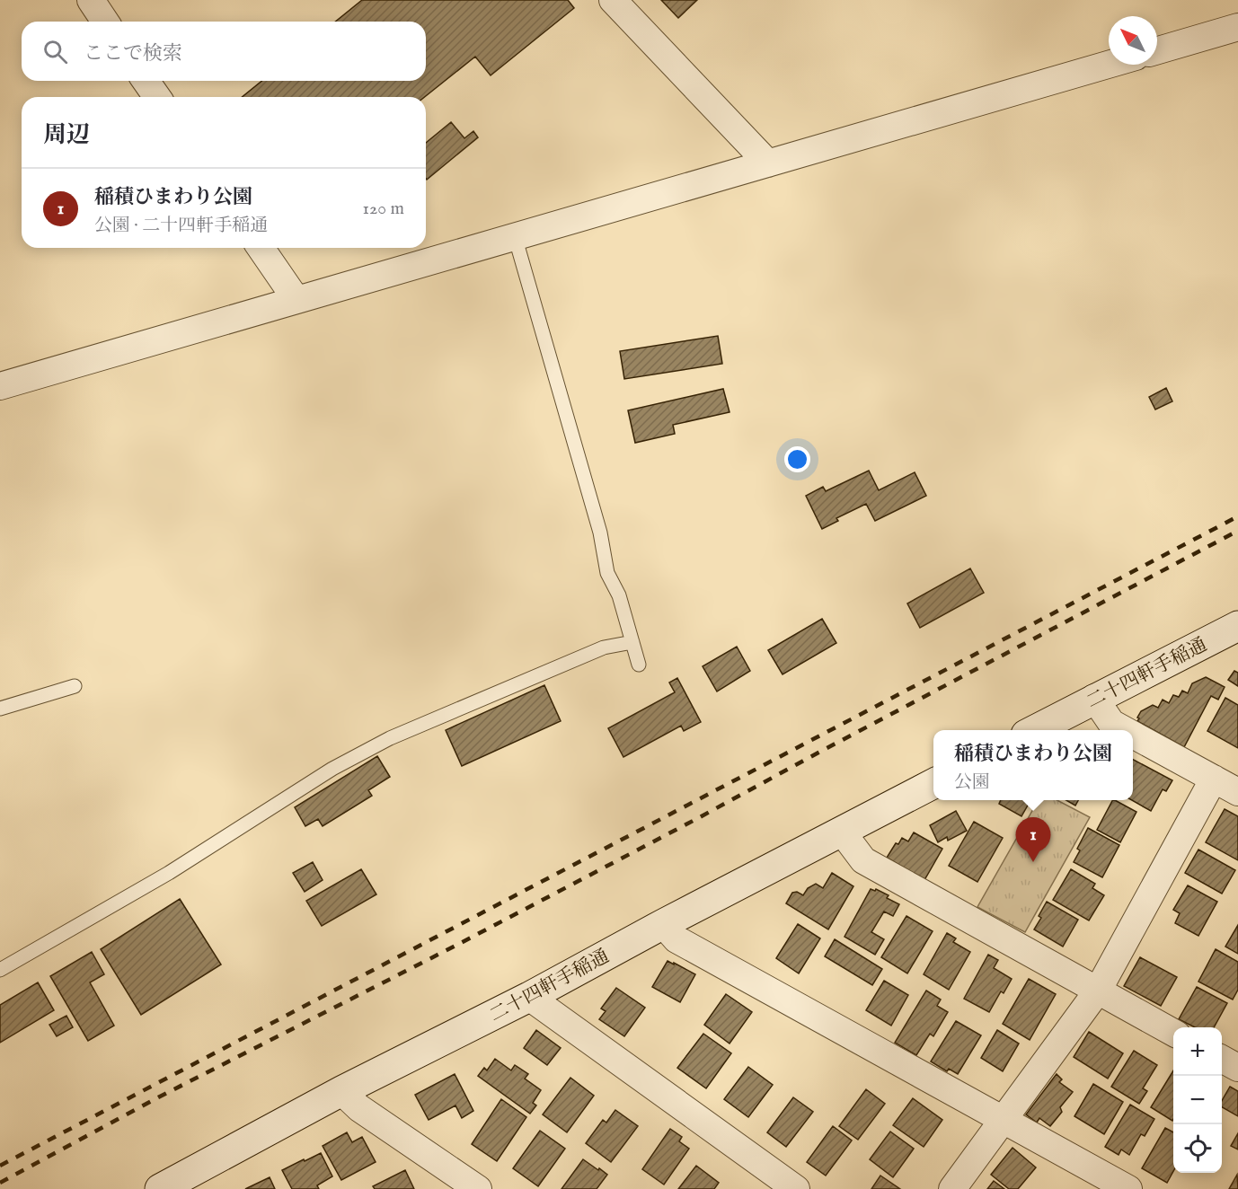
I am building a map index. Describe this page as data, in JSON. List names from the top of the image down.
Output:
{
  "streets": {
    "street": ["二十四軒手稲通"]
  },
  "north": "top left",
  "page": {
    "search": "ここで検索",
    "heading": "周辺",
    "list": [
      {
        "mark": "1",
        "name": "稲積ひまわり公園",
        "note": "公園 · 二十四軒手稲通",
        "value": "120 m"
      }
    ],
    "popup": ["稲積ひまわり公園", "公園"],
    "pins": "1",
    "map_buttons": ["+", "−"]
  }
}
